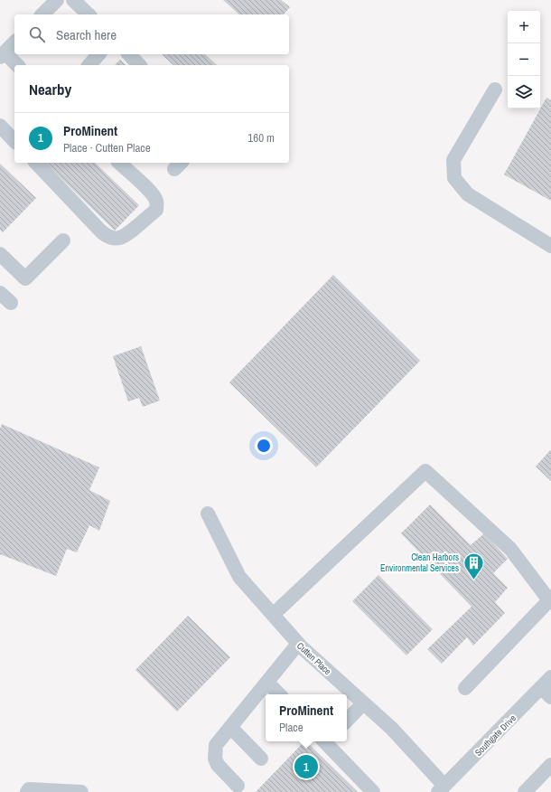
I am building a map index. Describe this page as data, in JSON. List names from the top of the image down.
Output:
{
  "streets": {
    "street": ["Cutten Place", "Southgate Drive"]
  },
  "crossings": [
    ["Cutten Place", "Southgate Drive"]
  ],
  "places": {
    "building": ["Clean Harbors Environmental Services"]
  },
  "page": {
    "map_buttons": ["+", "−"],
    "search": "Search here",
    "heading": "Nearby",
    "list": [
      {
        "mark": "1",
        "name": "ProMinent",
        "note": "Place · Cutten Place",
        "value": "160 m"
      }
    ],
    "popup": ["ProMinent", "Place"],
    "pins": "1"
  }
}
